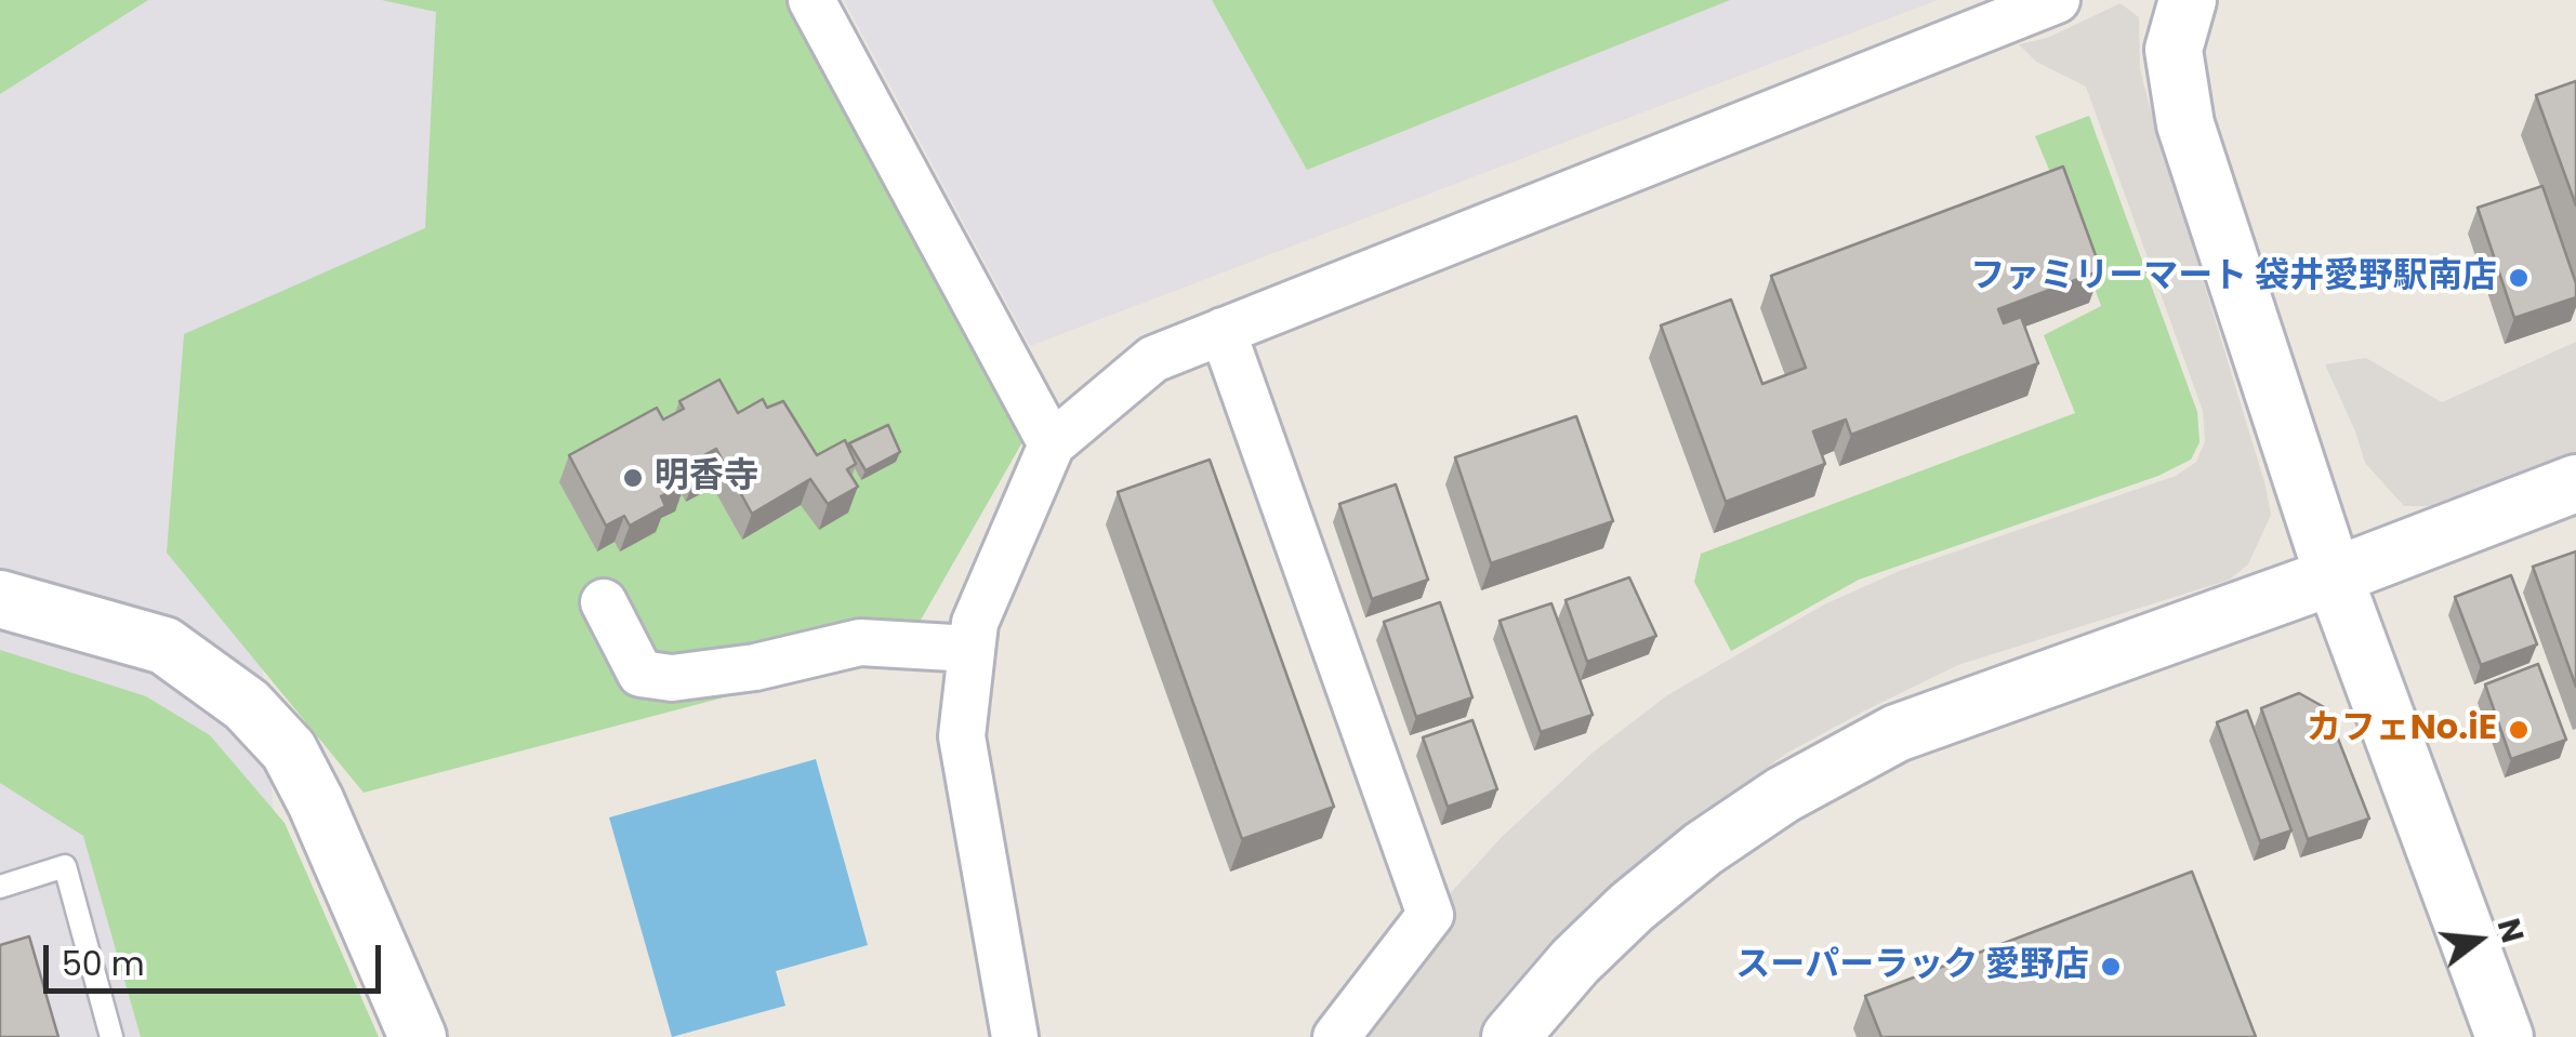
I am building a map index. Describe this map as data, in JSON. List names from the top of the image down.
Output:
{
  "places": [
    "ファミリーマート 袋井愛野駅南店",
    "明香寺",
    "カフェNo.iE",
    "スーパーラック 愛野店"
  ],
  "scale_bar": "50 m",
  "north": "right"
}
